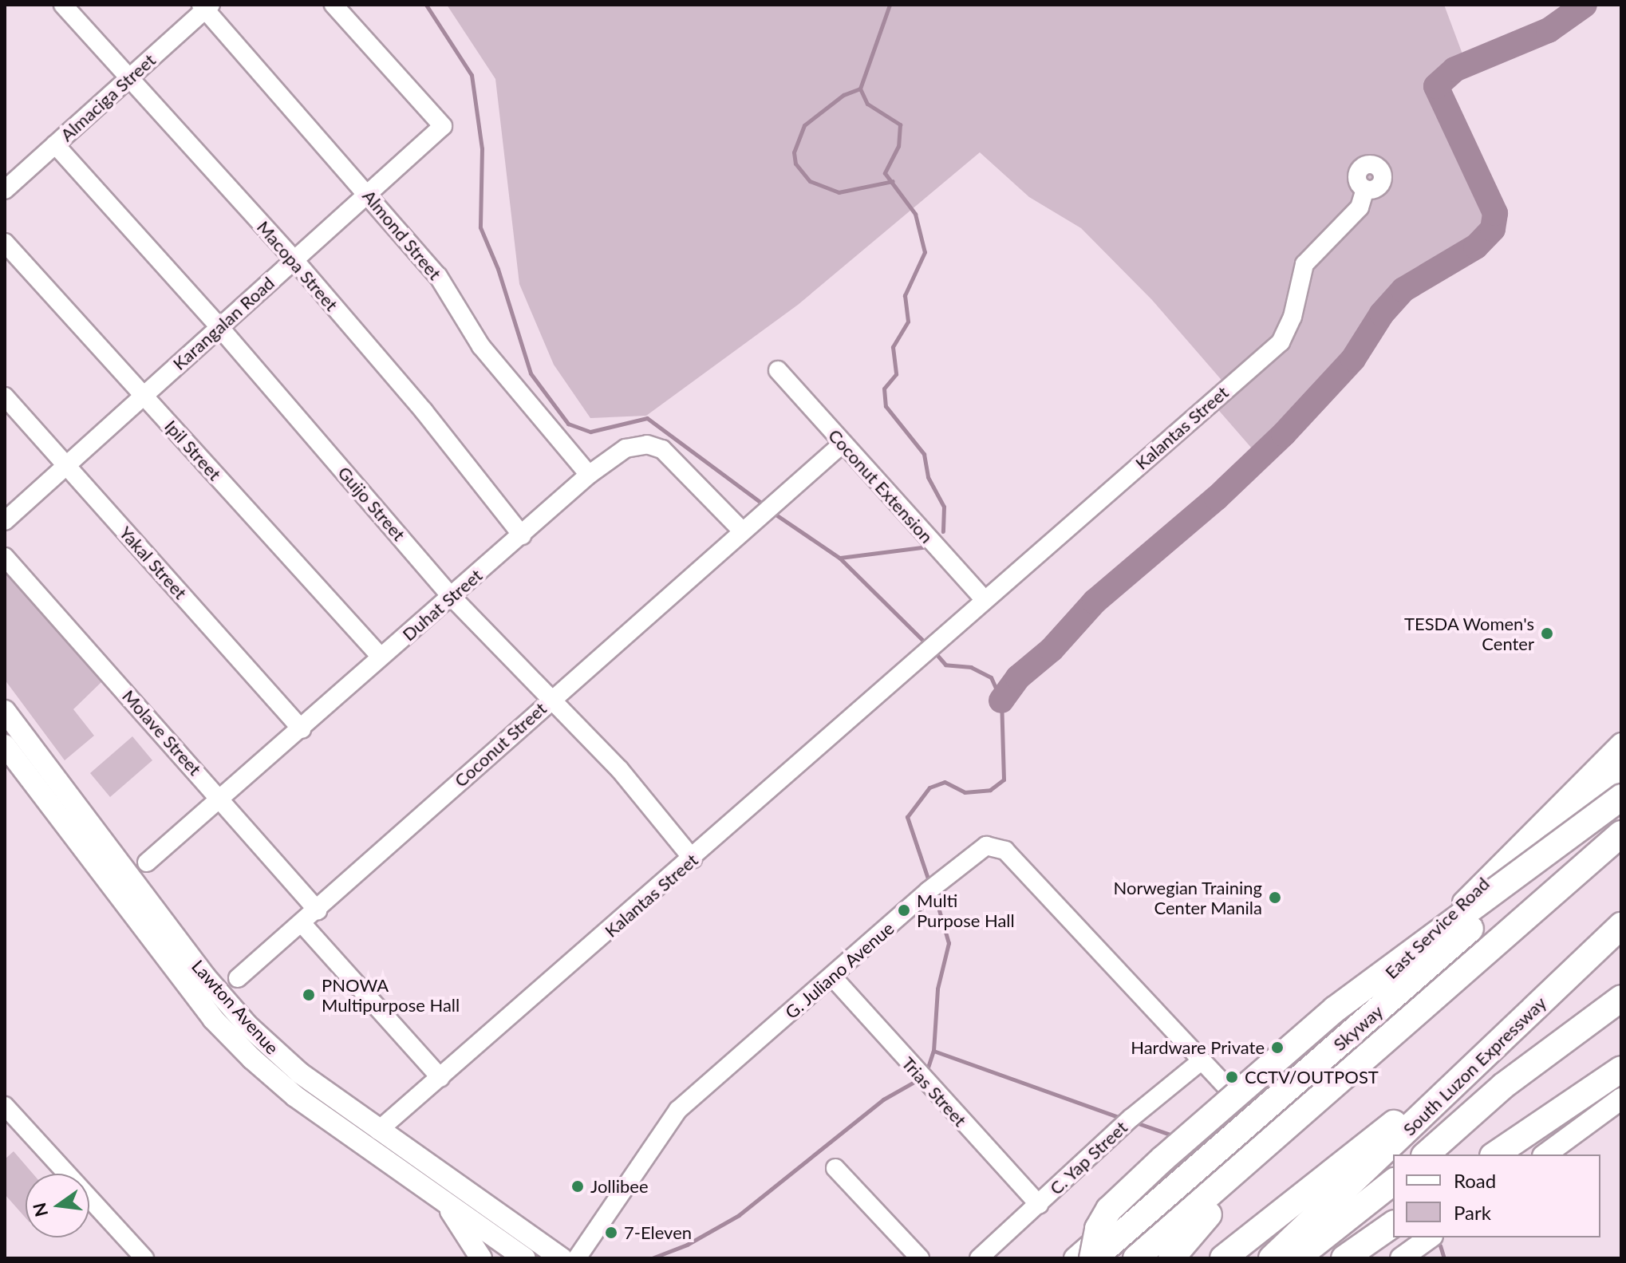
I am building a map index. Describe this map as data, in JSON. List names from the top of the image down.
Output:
{
  "streets": {
    "highway": ["Skyway", "South Luzon Expressway"],
    "main road": ["East Service Road", "Lawton Avenue"],
    "street": [
      "Almaciga Street",
      "Almond Street",
      "Macopa Street",
      "Karangalan Road",
      "Kalantas Street",
      "Ipil Street",
      "Coconut Extension",
      "Guijo Street",
      "Yakal Street",
      "Duhat Street",
      "Molave Street",
      "Coconut Street",
      "G. Juliano Avenue",
      "Trias Street",
      "C. Yap Street"
    ]
  },
  "crossings": [
    ["Almaciga Street", "Almond Street"],
    ["Almaciga Street", "Macopa Street"],
    ["Almaciga Street", "Guijo Street"],
    ["Almond Street", "Karangalan Road"],
    ["Almond Street", "Duhat Street"],
    ["Macopa Street", "Karangalan Road"],
    ["Macopa Street", "Duhat Street"],
    ["Karangalan Road", "Ipil Street"],
    ["Karangalan Road", "Guijo Street"],
    ["Karangalan Road", "Yakal Street"],
    ["Kalantas Street", "Coconut Extension"],
    ["Kalantas Street", "Guijo Street"],
    ["Kalantas Street", "Lawton Avenue"],
    ["Ipil Street", "Duhat Street"],
    ["Coconut Extension", "Coconut Street"],
    ["Guijo Street", "Duhat Street"],
    ["Guijo Street", "Coconut Street"],
    ["Yakal Street", "Duhat Street"],
    ["Duhat Street", "Molave Street"],
    ["Duhat Street", "Coconut Street"],
    ["Molave Street", "Coconut Street"],
    ["East Service Road", "G. Juliano Avenue"],
    ["G. Juliano Avenue", "Trias Street"],
    ["G. Juliano Avenue", "C. Yap Street"],
    ["Trias Street", "C. Yap Street"]
  ],
  "places": [
    "TESDA Women's Center",
    "Norwegian Training Center Manila",
    "Multi Purpose Hall",
    "PNOWA Multipurpose Hall",
    "Hardware Private",
    "CCTV/OUTPOST",
    "Jollibee",
    "7-Eleven"
  ],
  "legend": ["Road", "Park"],
  "north": "left"
}
